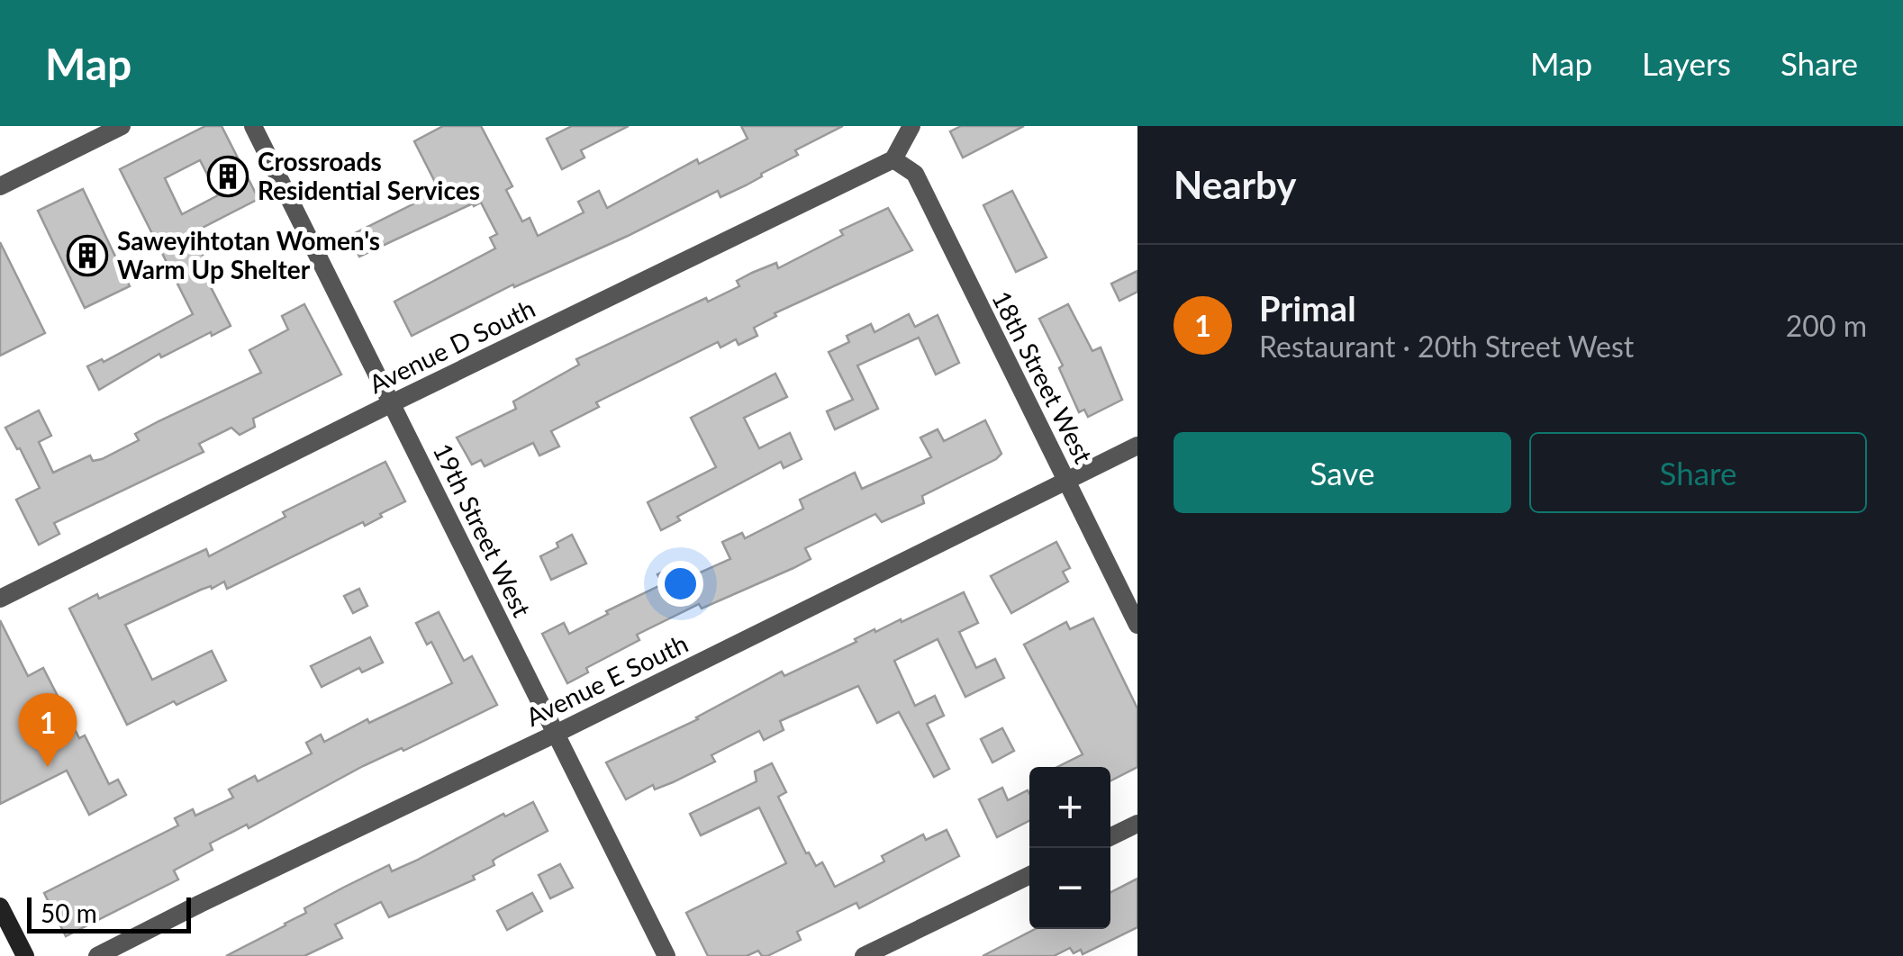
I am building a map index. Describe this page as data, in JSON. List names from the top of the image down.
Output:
{
  "streets": {
    "street": [
      "Avenue D South",
      "18th Street West",
      "19th Street West",
      "Avenue E South"
    ]
  },
  "crossings": [
    ["Avenue D South", "18th Street West"],
    ["Avenue D South", "19th Street West"],
    ["18th Street West", "Avenue E South"],
    ["19th Street West", "Avenue E South"]
  ],
  "places": {
    "building": ["Crossroads Residential Services", "Saweyihtotan Women's Warm Up Shelter"]
  },
  "scale_bar": "50 m",
  "page": {
    "header": "Map",
    "nav": ["Map", "Layers", "Share"],
    "heading": "Nearby",
    "list": [
      {
        "mark": "1",
        "name": "Primal",
        "note": "Restaurant · 20th Street West",
        "value": "200 m"
      }
    ],
    "buttons": ["Save", "Share"],
    "pins": "1",
    "map_buttons": ["+", "−"],
    "scale": "50 m"
  }
}
